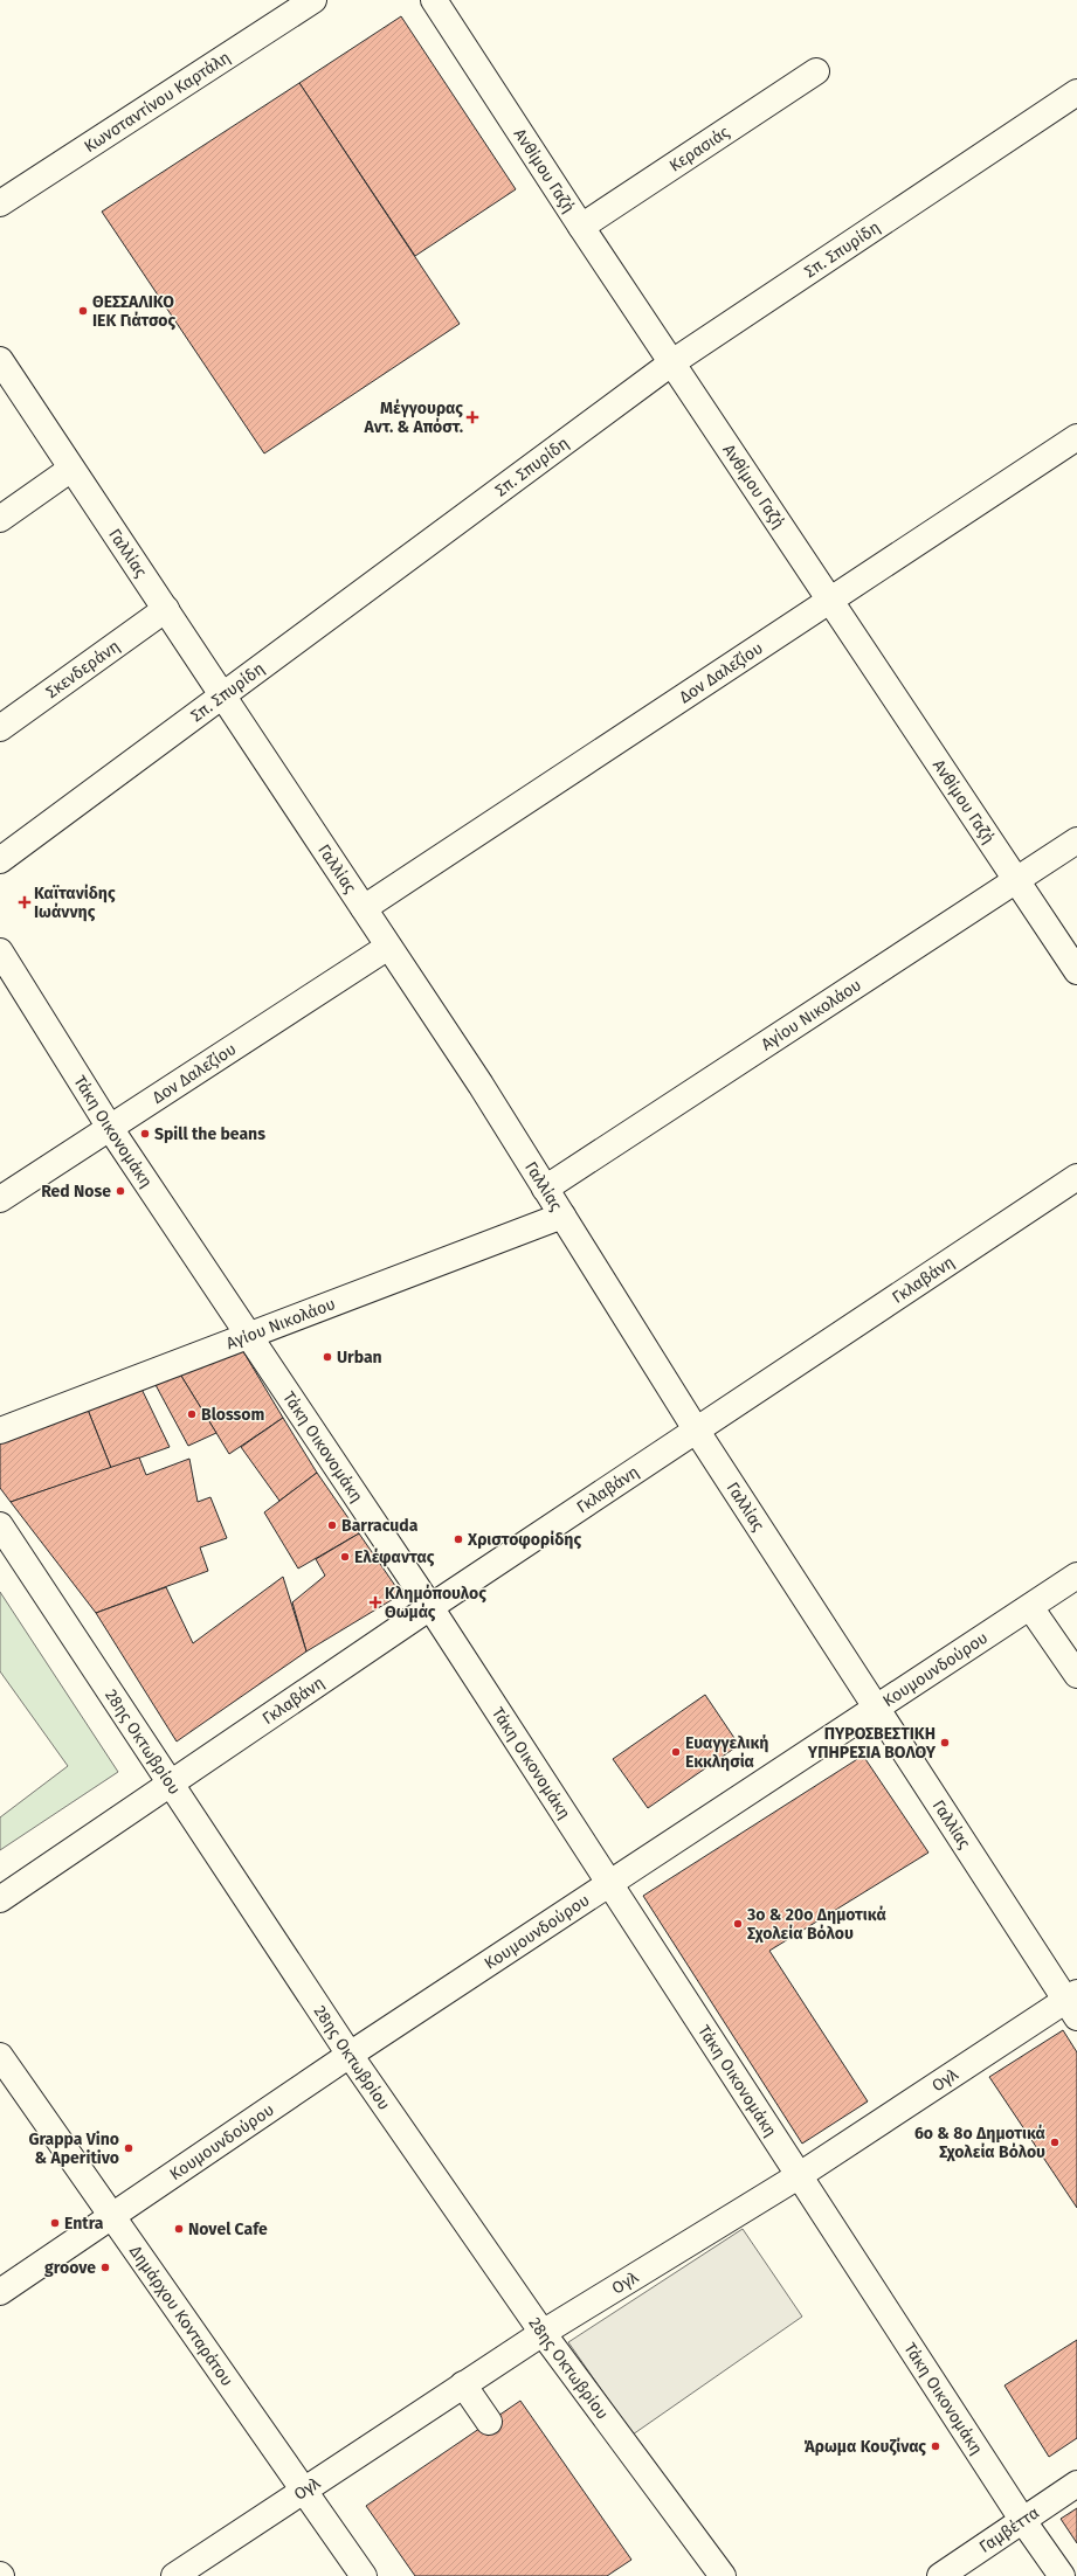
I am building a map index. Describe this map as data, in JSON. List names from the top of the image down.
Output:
{
  "streets": {
    "street": [
      "Κωνσταντίνου Καρτάλη",
      "Κερασιάς",
      "Ανθίμου Γαζή",
      "Σπ. Σπυρίδη",
      "Γαλλίας",
      "Σκενδεράνη",
      "Δον Δαλεζίου",
      "Αγίου Νικολάου",
      "Τάκη Οικονομάκη",
      "Γκλαβάνη",
      "Κουμουνδούρου",
      "28ης Οκτωβρίου",
      "Ογλ",
      "Δημάρχου Κονταράτου",
      "Γαμβέττα"
    ]
  },
  "crossings": [
    ["Κερασιάς", "Ανθίμου Γαζή"],
    ["Ανθίμου Γαζή", "Σπ. Σπυρίδη"],
    ["Ανθίμου Γαζή", "Δον Δαλεζίου"],
    ["Ανθίμου Γαζή", "Αγίου Νικολάου"],
    ["Σπ. Σπυρίδη", "Γαλλίας"],
    ["Γαλλίας", "Σκενδεράνη"],
    ["Γαλλίας", "Δον Δαλεζίου"],
    ["Γαλλίας", "Αγίου Νικολάου"],
    ["Γαλλίας", "Γκλαβάνη"],
    ["Γαλλίας", "Κουμουνδούρου"],
    ["Γαλλίας", "Ογλ"],
    ["Δον Δαλεζίου", "Τάκη Οικονομάκη"],
    ["Αγίου Νικολάου", "Τάκη Οικονομάκη"],
    ["Τάκη Οικονομάκη", "Γκλαβάνη"],
    ["Τάκη Οικονομάκη", "Κουμουνδούρου"],
    ["Τάκη Οικονομάκη", "Ογλ"],
    ["Τάκη Οικονομάκη", "Γαμβέττα"],
    ["Γκλαβάνη", "28ης Οκτωβρίου"],
    ["Κουμουνδούρου", "28ης Οκτωβρίου"],
    ["Κουμουνδούρου", "Δημάρχου Κονταράτου"],
    ["28ης Οκτωβρίου", "Ογλ"],
    ["Ογλ", "Δημάρχου Κονταράτου"]
  ],
  "places": {
    "other": [
      "ΘΕΣΣΑΛΙΚΟ ΙΕΚ Γιάτσος",
      "Spill the beans",
      "Red Nose",
      "Urban",
      "Blossom",
      "Barracuda",
      "Χριστοφορίδης",
      "Ελέφαντας",
      "ΠΥΡΟΣΒΕΣΤΙΚΗ ΥΠΗΡΕΣΙΑ ΒΟΛΟΥ",
      "Ευαγγελική Εκκλησία",
      "3ο & 20ο Δημοτικά Σχολεία Βόλου",
      "6ο & 8ο Δημοτικά Σχολεία Βόλου",
      "Grappa Vino & Aperitivo",
      "Entra",
      "Novel Cafe",
      "groove",
      "Άρωμα Κουζίνας"
    ],
    "health": ["Μέγγουρας Αντ. & Απόστ.", "Καϊτανίδης Ιωάννης", "Κλημόπουλος Θωμάς"]
  }
}
